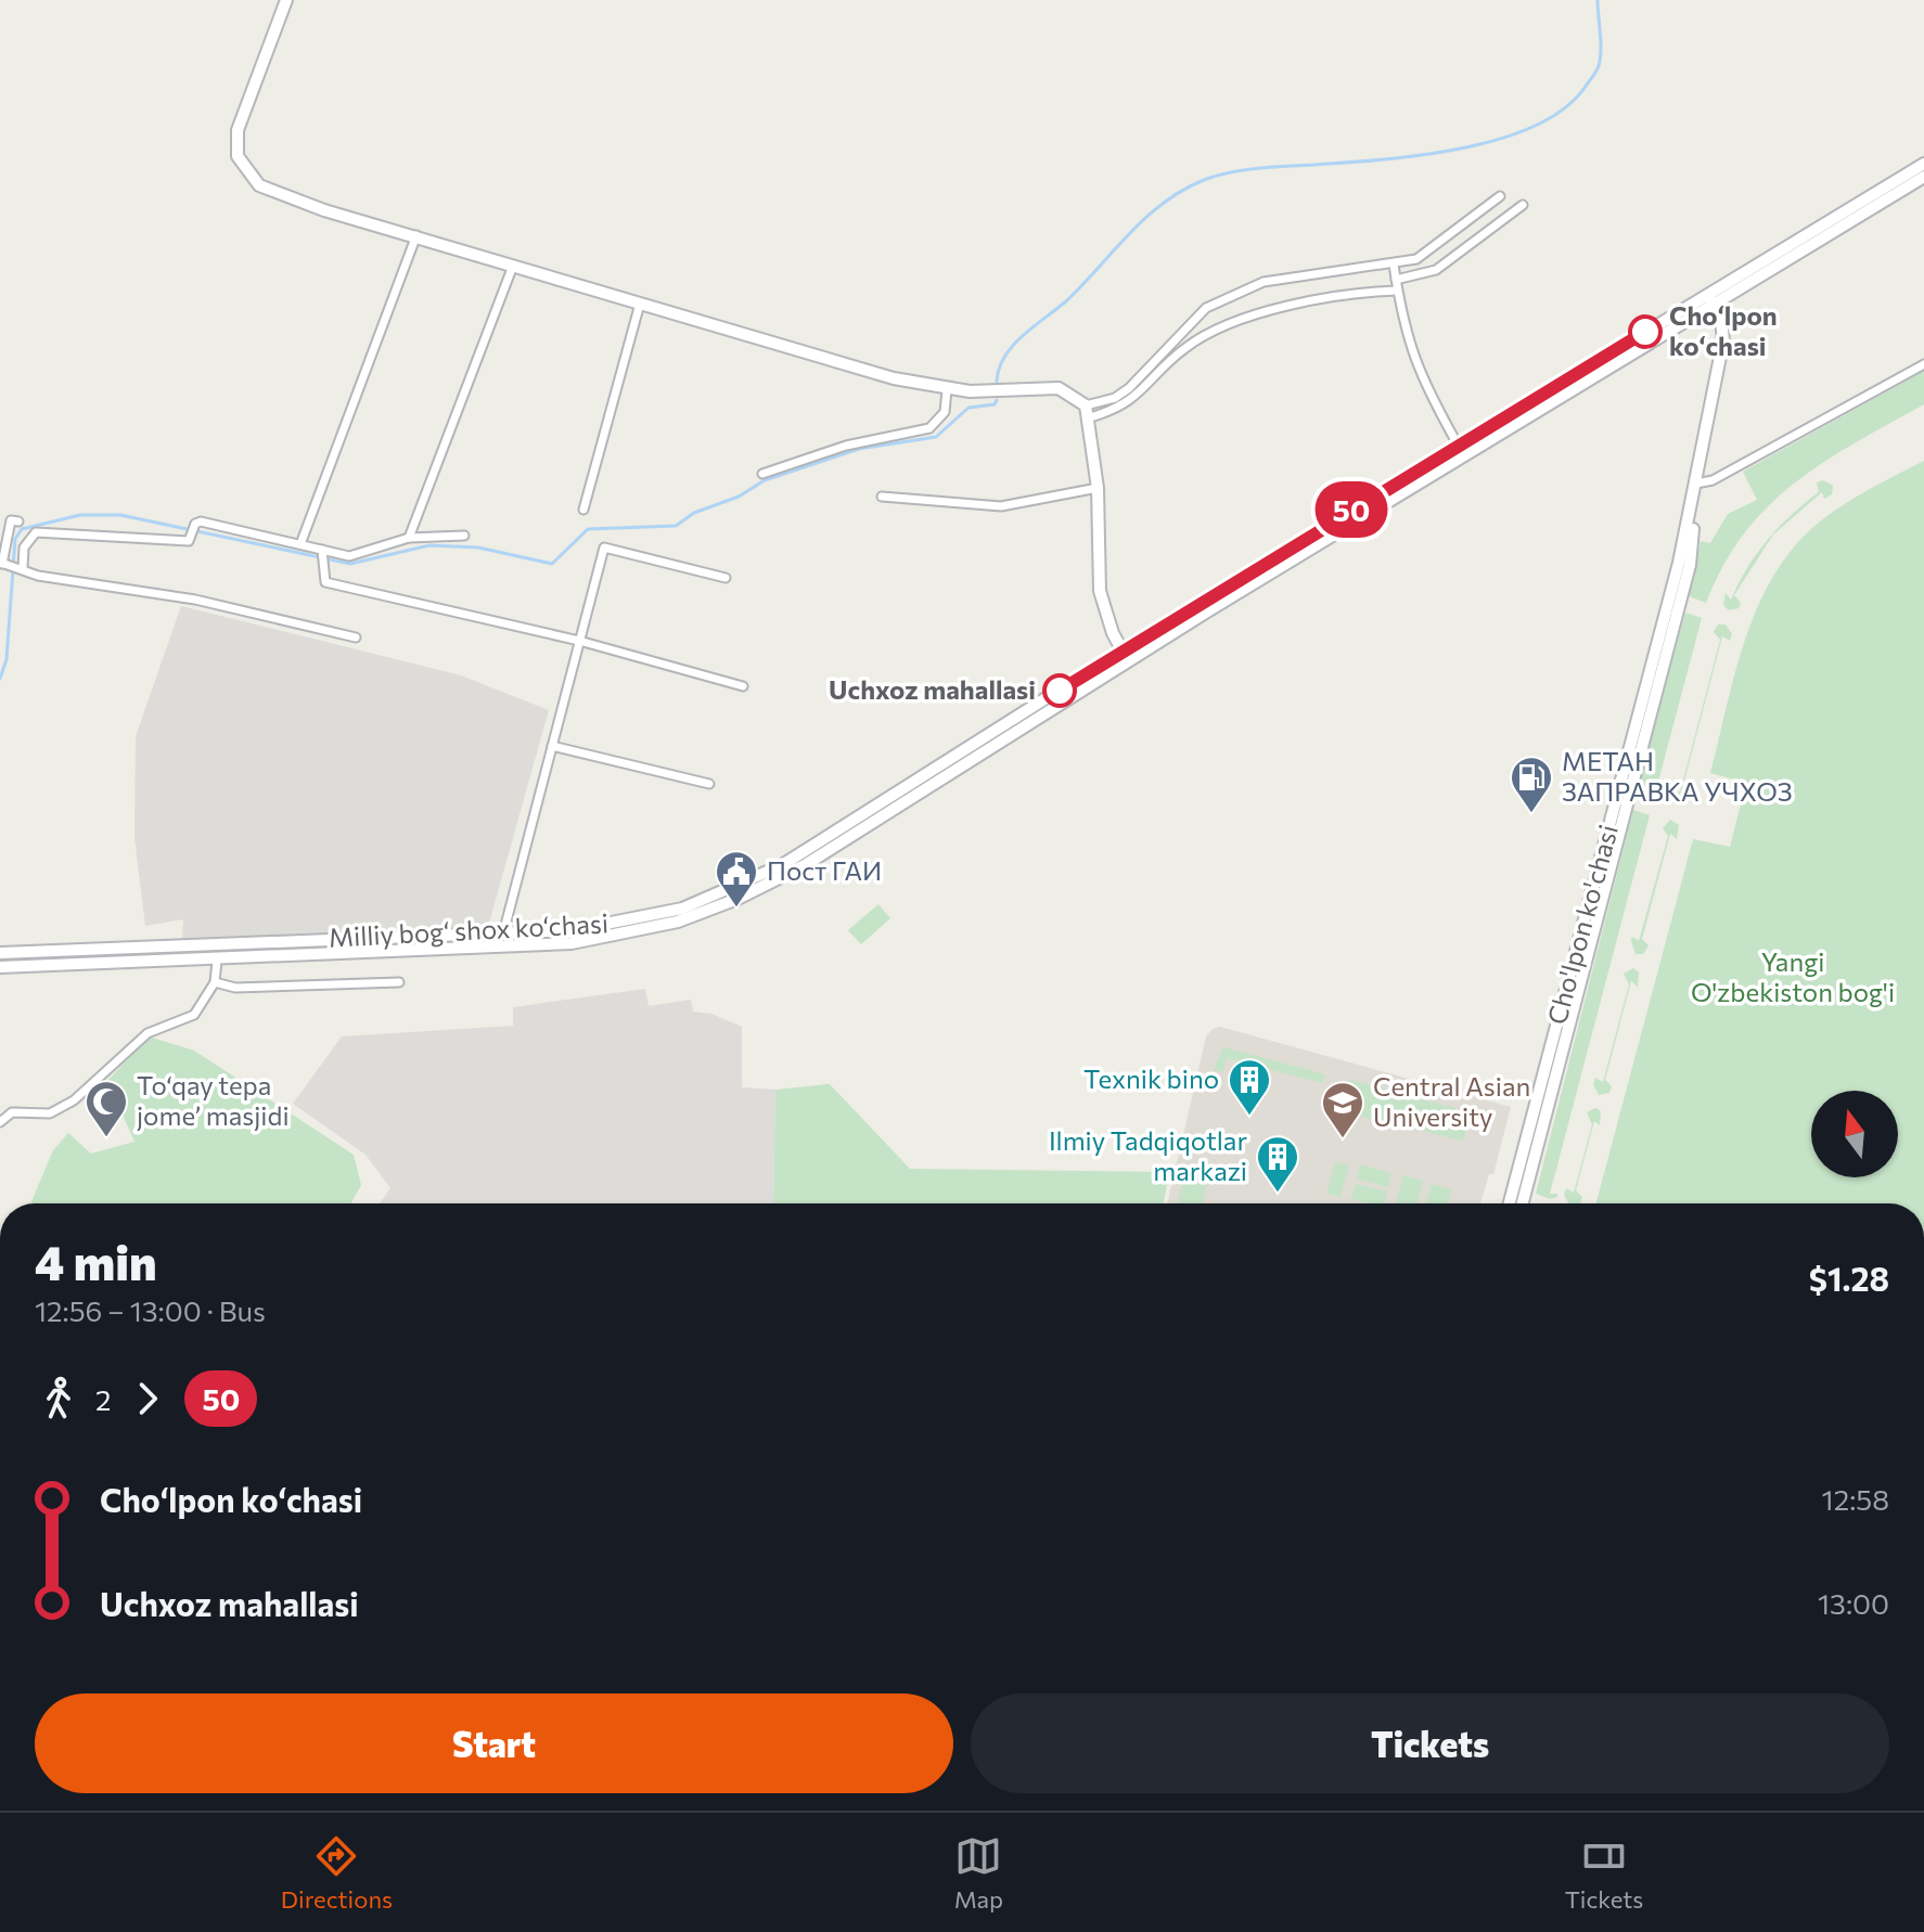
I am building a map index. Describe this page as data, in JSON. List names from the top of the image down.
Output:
{
  "streets": {
    "main road": ["Cho'lpon ko'chasi", "Milliy bog‘ shox ko‘chasi"]
  },
  "crossings": [
    ["Cho'lpon ko'chasi", "Milliy bog‘ shox ko‘chasi"]
  ],
  "parks": ["Yangi O'zbekiston bog'i"],
  "places": {
    "other": ["Choʻlpon koʻchasi", "Uchxoz mahallasi"],
    "fuel station": ["МЕТАН ЗАПРАВКА УЧХОЗ"],
    "public building": ["Пост ГАИ"],
    "building": ["Texnik bino", "Ilmiy Tadqiqotlar markazi"],
    "mosque": ["To‘qay tepa jome’ masjidi"],
    "school or university": ["Central Asian University"]
  },
  "lines": ["bus line 50"],
  "north": "top",
  "page": {
    "on_map": "50",
    "heading": ["4 min", "12:56 – 13:00 · Bus", "$1.28"],
    "legs": ["2", "50"],
    "list": [
      {
        "name": "Choʻlpon koʻchasi",
        "value": "12:58"
      },
      {
        "name": "Uchxoz mahallasi",
        "value": "13:00"
      }
    ],
    "buttons": ["Start", "Tickets"],
    "tabs": ["Directions", "Map", "Tickets"]
  }
}
